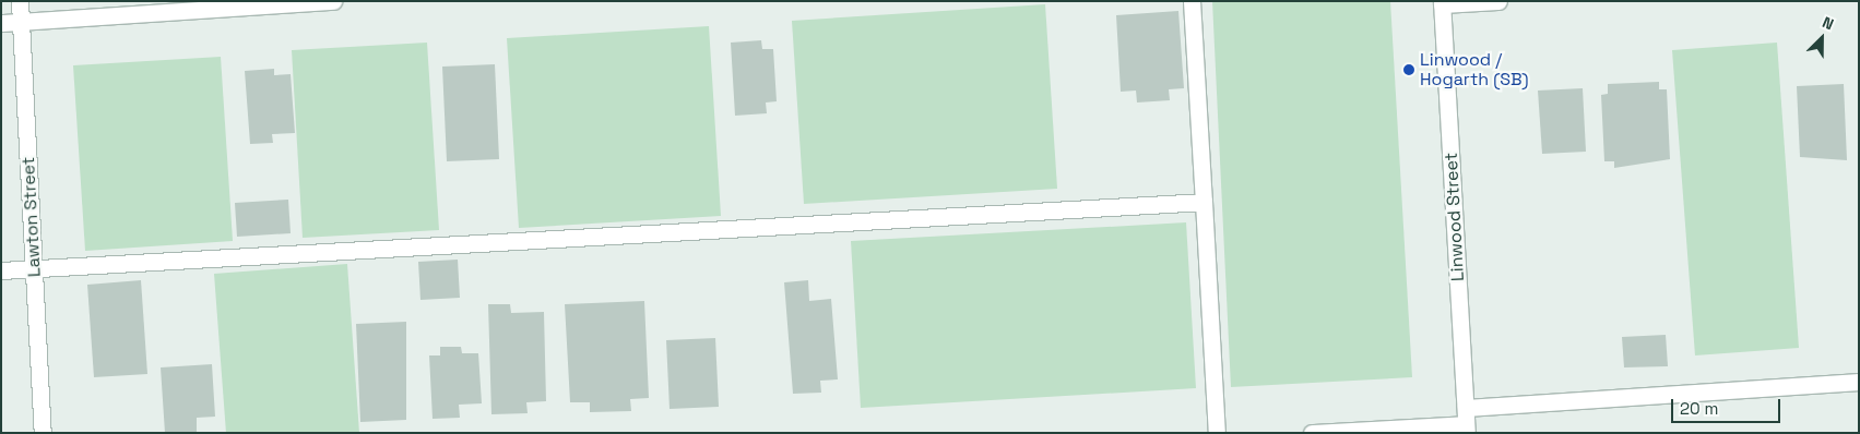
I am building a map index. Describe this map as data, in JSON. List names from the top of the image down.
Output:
{
  "streets": {
    "street": ["Lawton Street", "Linwood Street"]
  },
  "places": ["Linwood / Hogarth (SB)"],
  "scale_bar": "20 m",
  "north": "top right"
}
